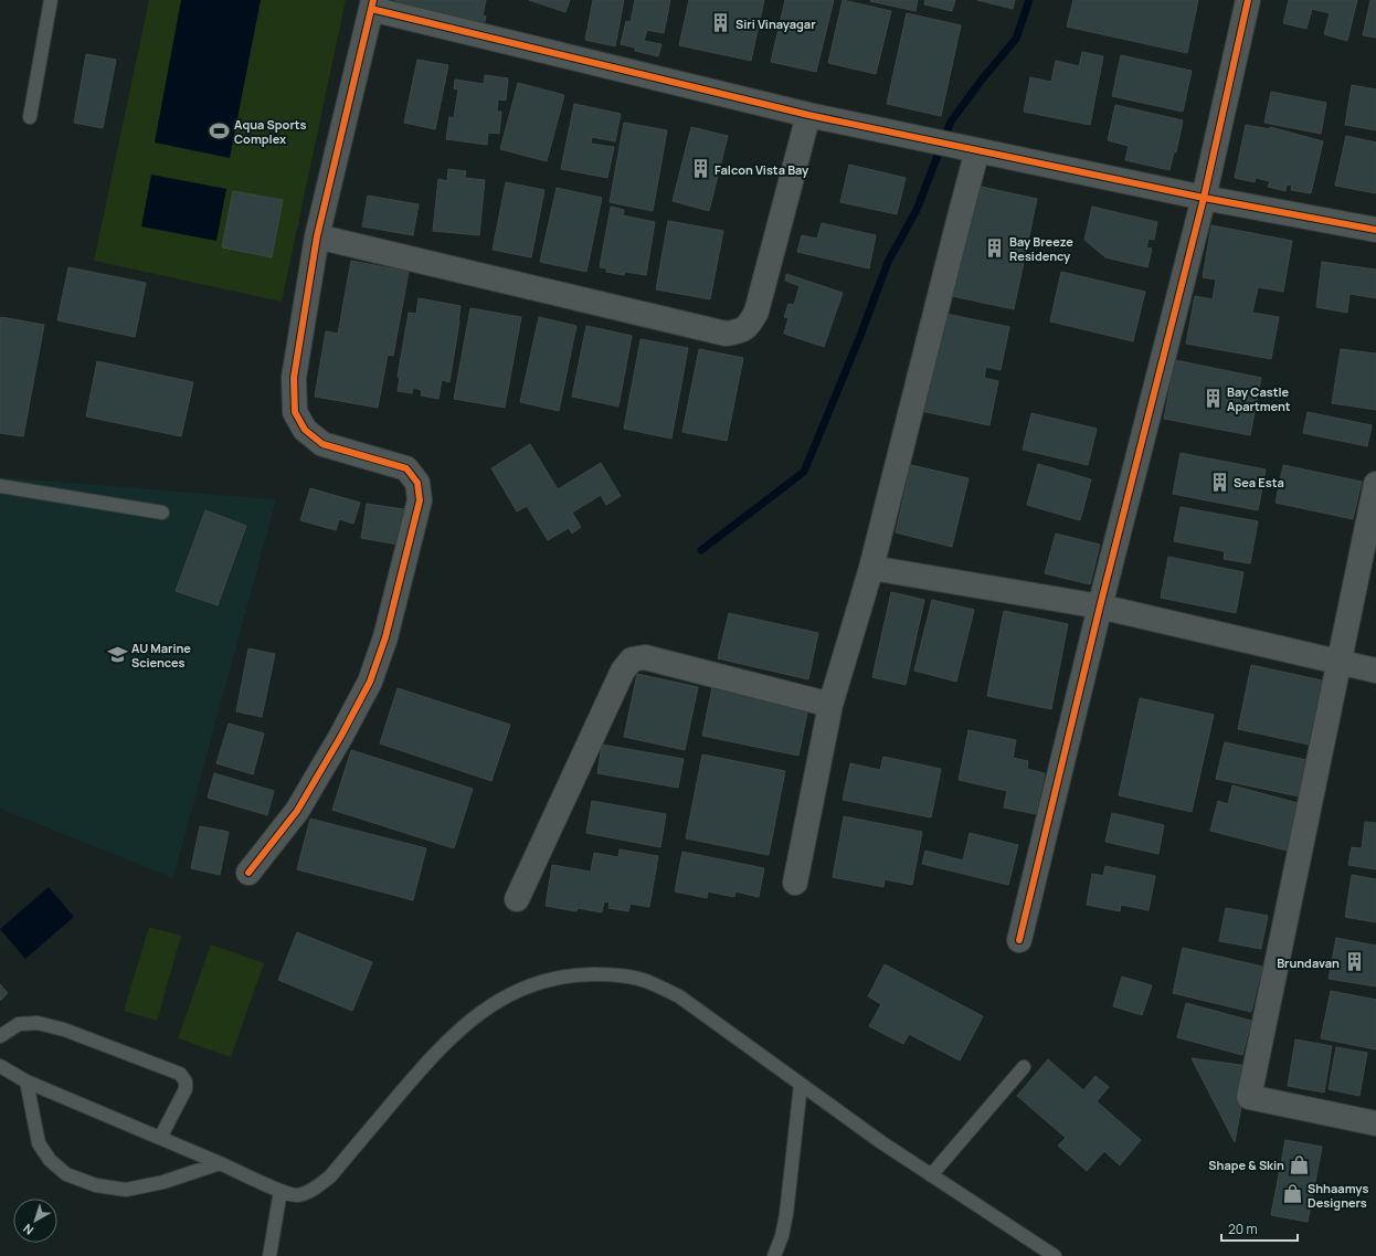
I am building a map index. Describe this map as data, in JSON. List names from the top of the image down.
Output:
{
  "places": {
    "building": [
      "Siri Vinayagar",
      "Falcon Vista Bay",
      "Bay Breeze Residency",
      "Bay Castle Apartment",
      "Sea Esta",
      "Brundavan"
    ],
    "sports": ["Aqua Sports Complex"],
    "school or university": ["AU Marine Sciences"],
    "shop": ["Shape & Skin", "Shhaamys Designers"]
  },
  "scale_bar": "20 m",
  "north": "bottom left"
}
